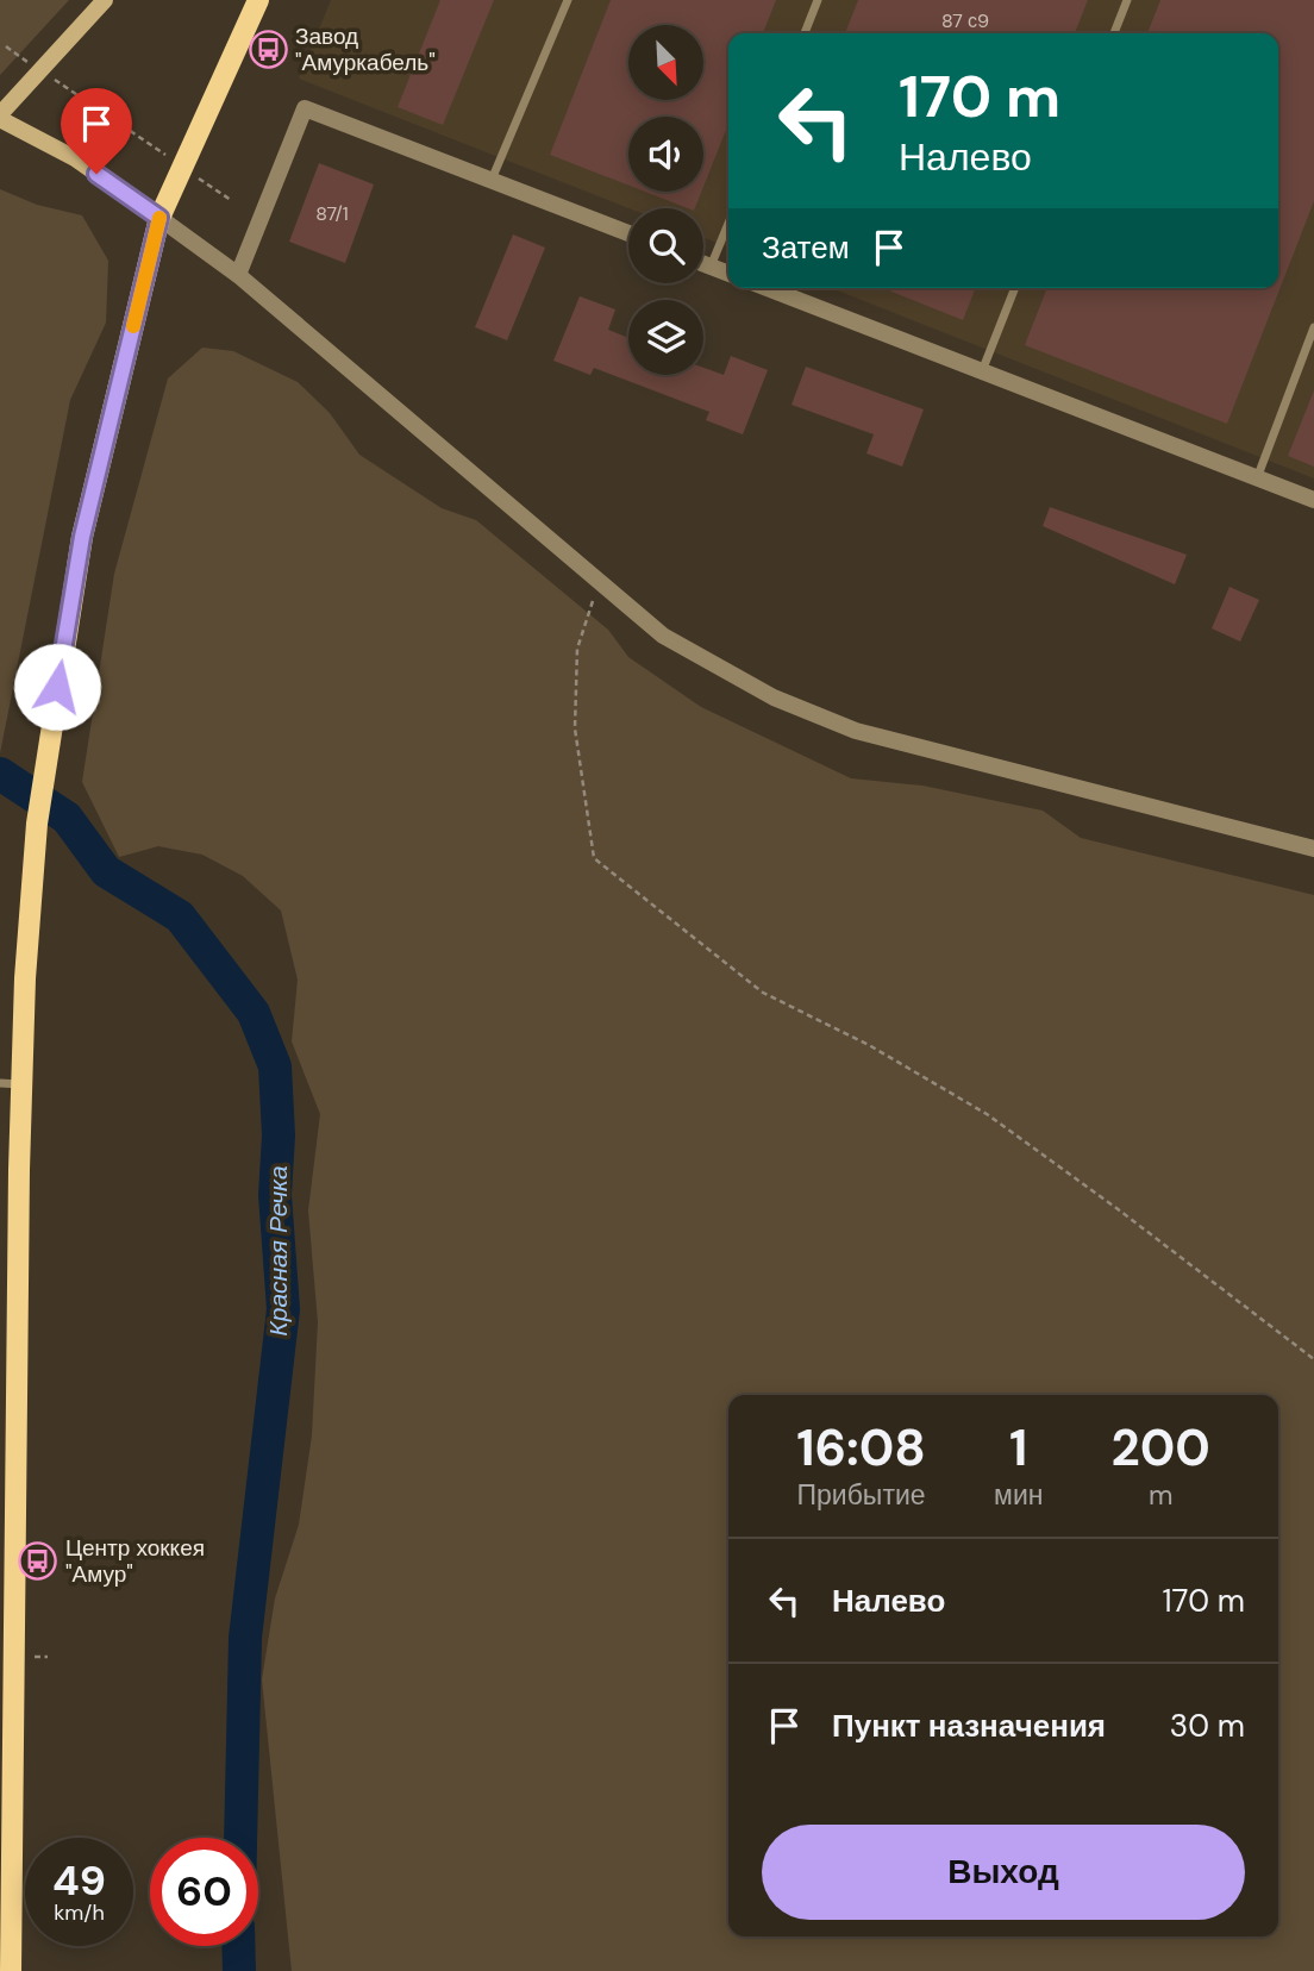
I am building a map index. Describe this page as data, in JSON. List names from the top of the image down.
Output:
{
  "water": ["Красная Речка"],
  "places": {
    "bus stop": ["Завод \"Амуркабель\"", "Центр хоккея \"Амур\""]
  },
  "house_numbers": ["87 с9", "87/1"],
  "north": "bottom right",
  "page": {
    "turn": ["170 m", "Налево"],
    "then": "Затем",
    "eta": [
      "16:08",
      "Прибытие",
      "1",
      "мин",
      "200",
      "m"
    ],
    "list": [
      {
        "name": "Налево",
        "value": "170 m"
      },
      {
        "name": "Пункт назначения",
        "value": "30 m"
      }
    ],
    "buttons": "Выход",
    "speed": "49 km/h",
    "limit": "60"
  }
}
